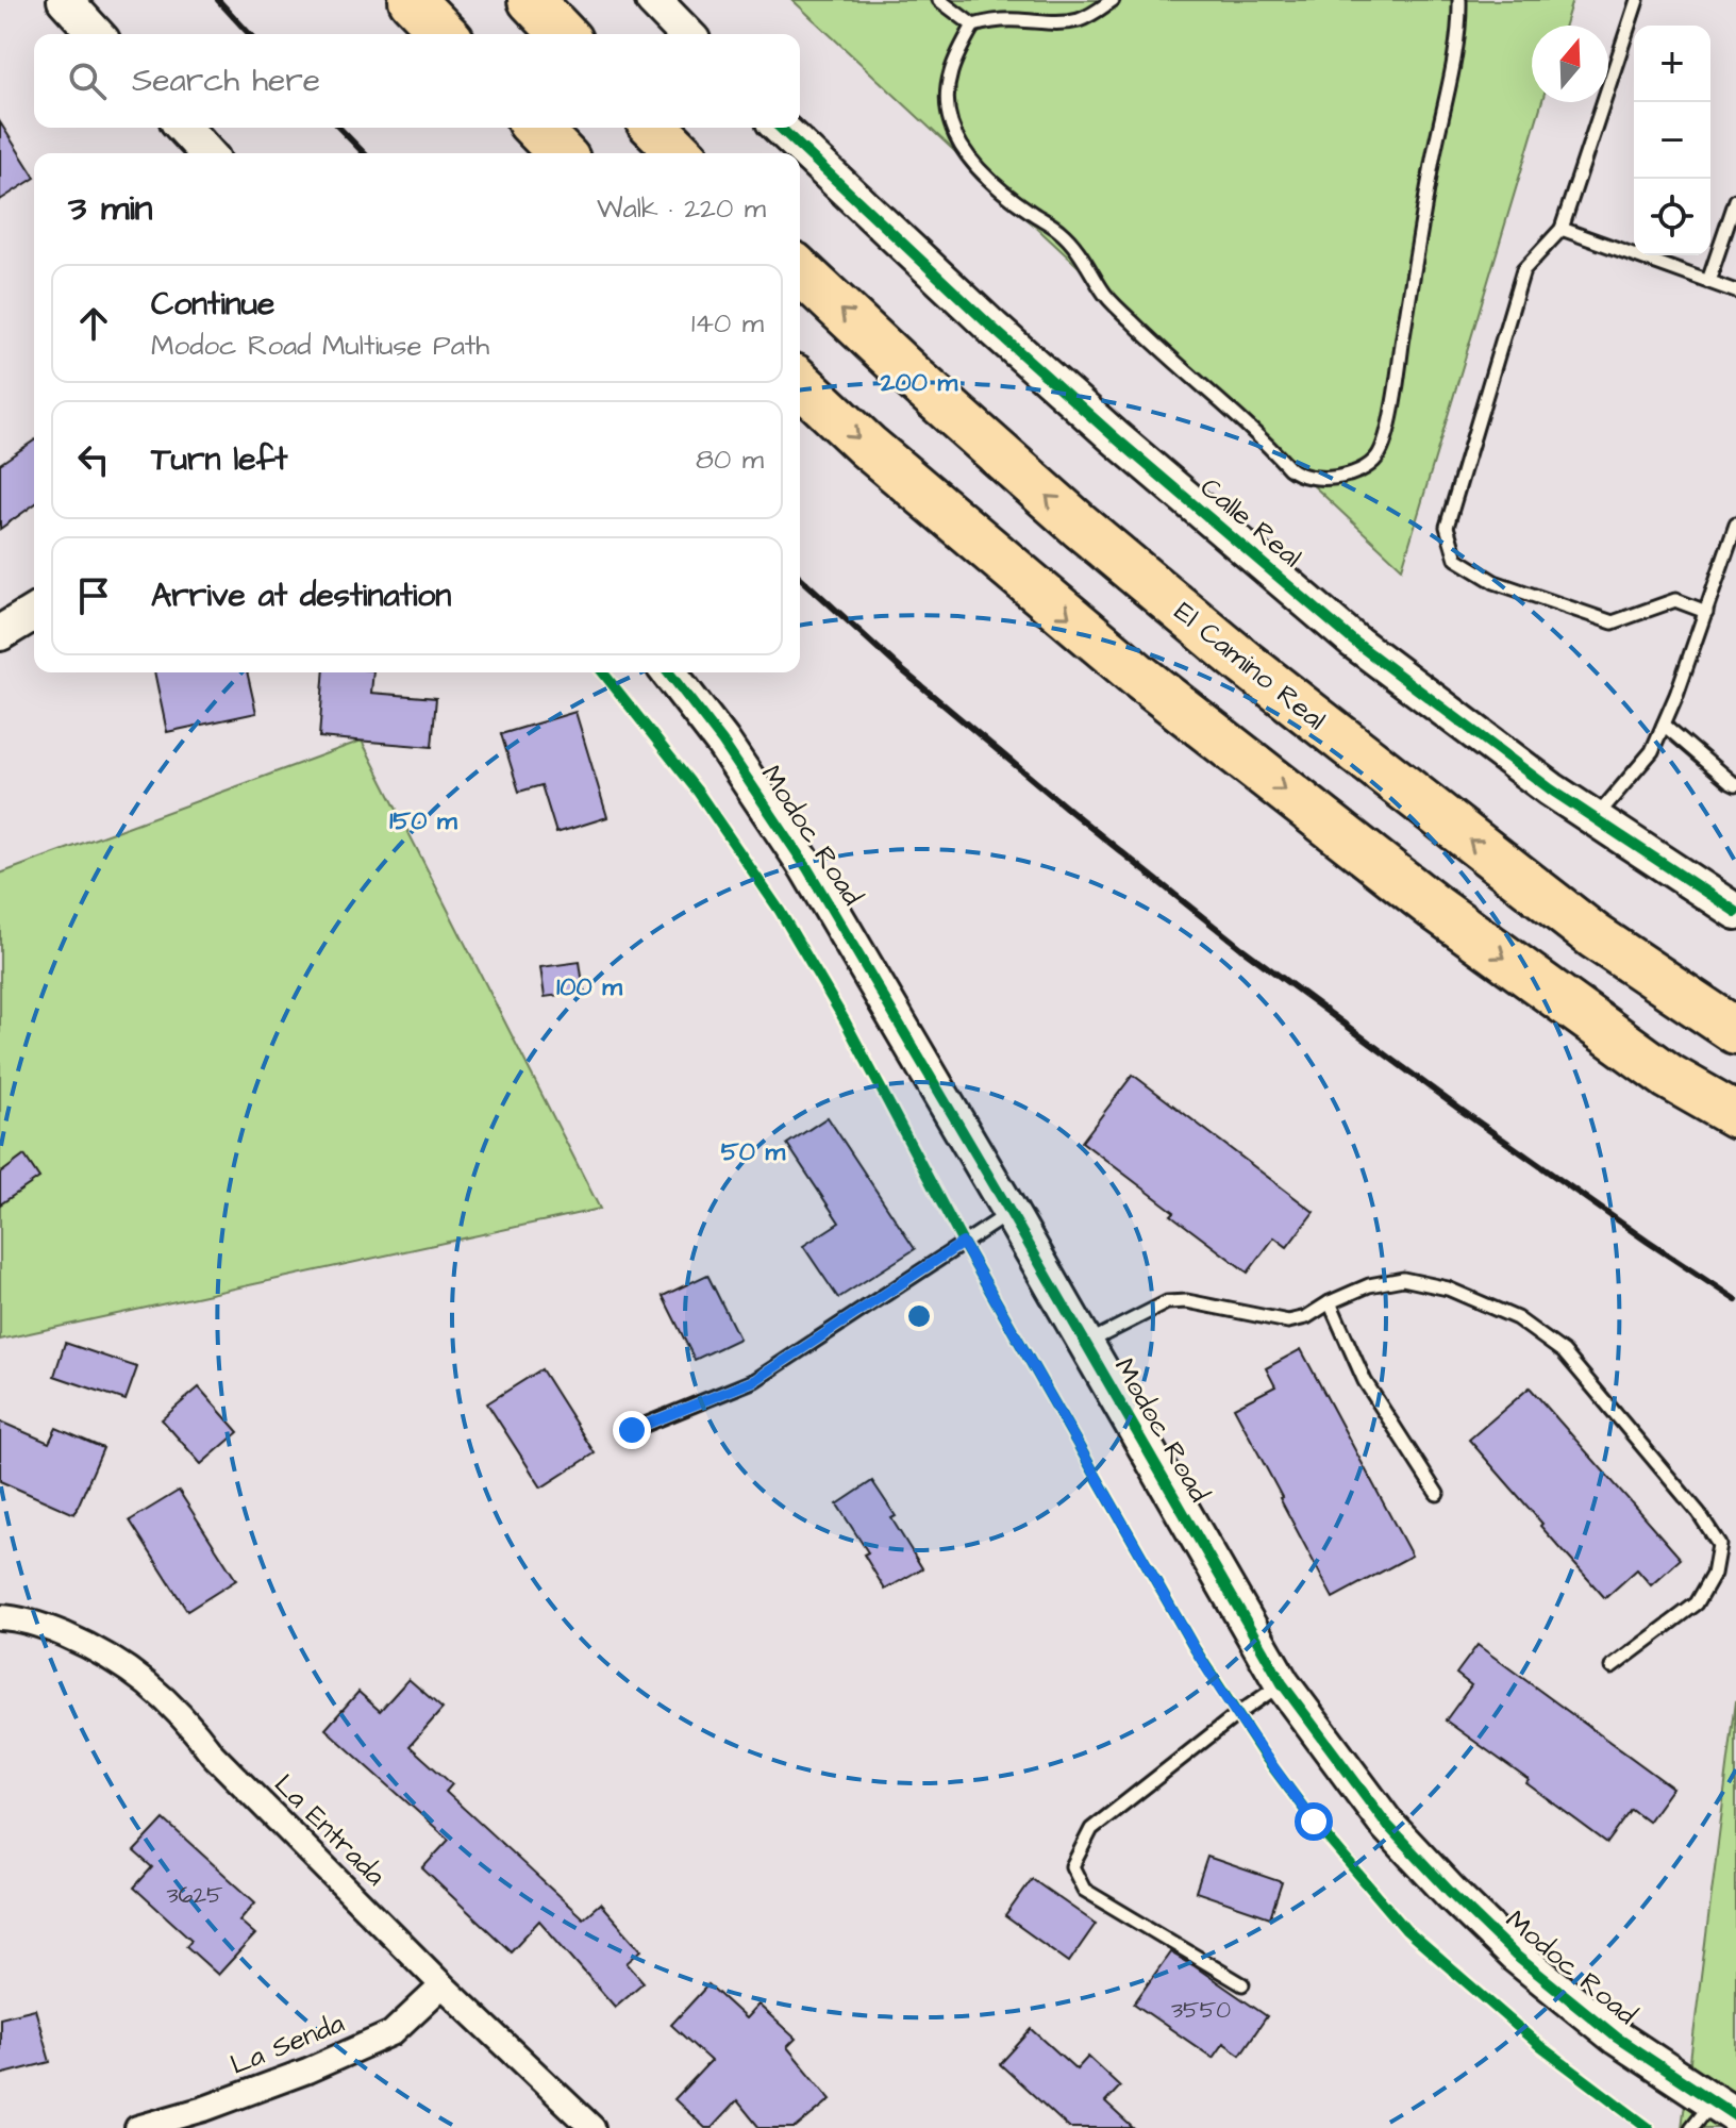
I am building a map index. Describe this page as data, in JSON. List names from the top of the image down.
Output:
{
  "streets": {
    "highway": ["El Camino Real"],
    "street": [
      "Calle Real",
      "Modoc Road",
      "La Entrada",
      "La Senda"
    ]
  },
  "crossings": [
    ["La Entrada", "La Senda"]
  ],
  "house_numbers": ["3625", "3550"],
  "north": "top",
  "page": {
    "map_buttons": ["+", "−"],
    "search": "Search here",
    "heading": ["3 min", "Walk · 220 m"],
    "list": [
      ["Continue", "Modoc Road Multiuse Path", "140 m"],
      ["Turn left", "80 m"],
      "Arrive at destination"
    ]
  },
  "rings": [
    "200 m",
    "150 m",
    "100 m",
    "50 m"
  ]
}
